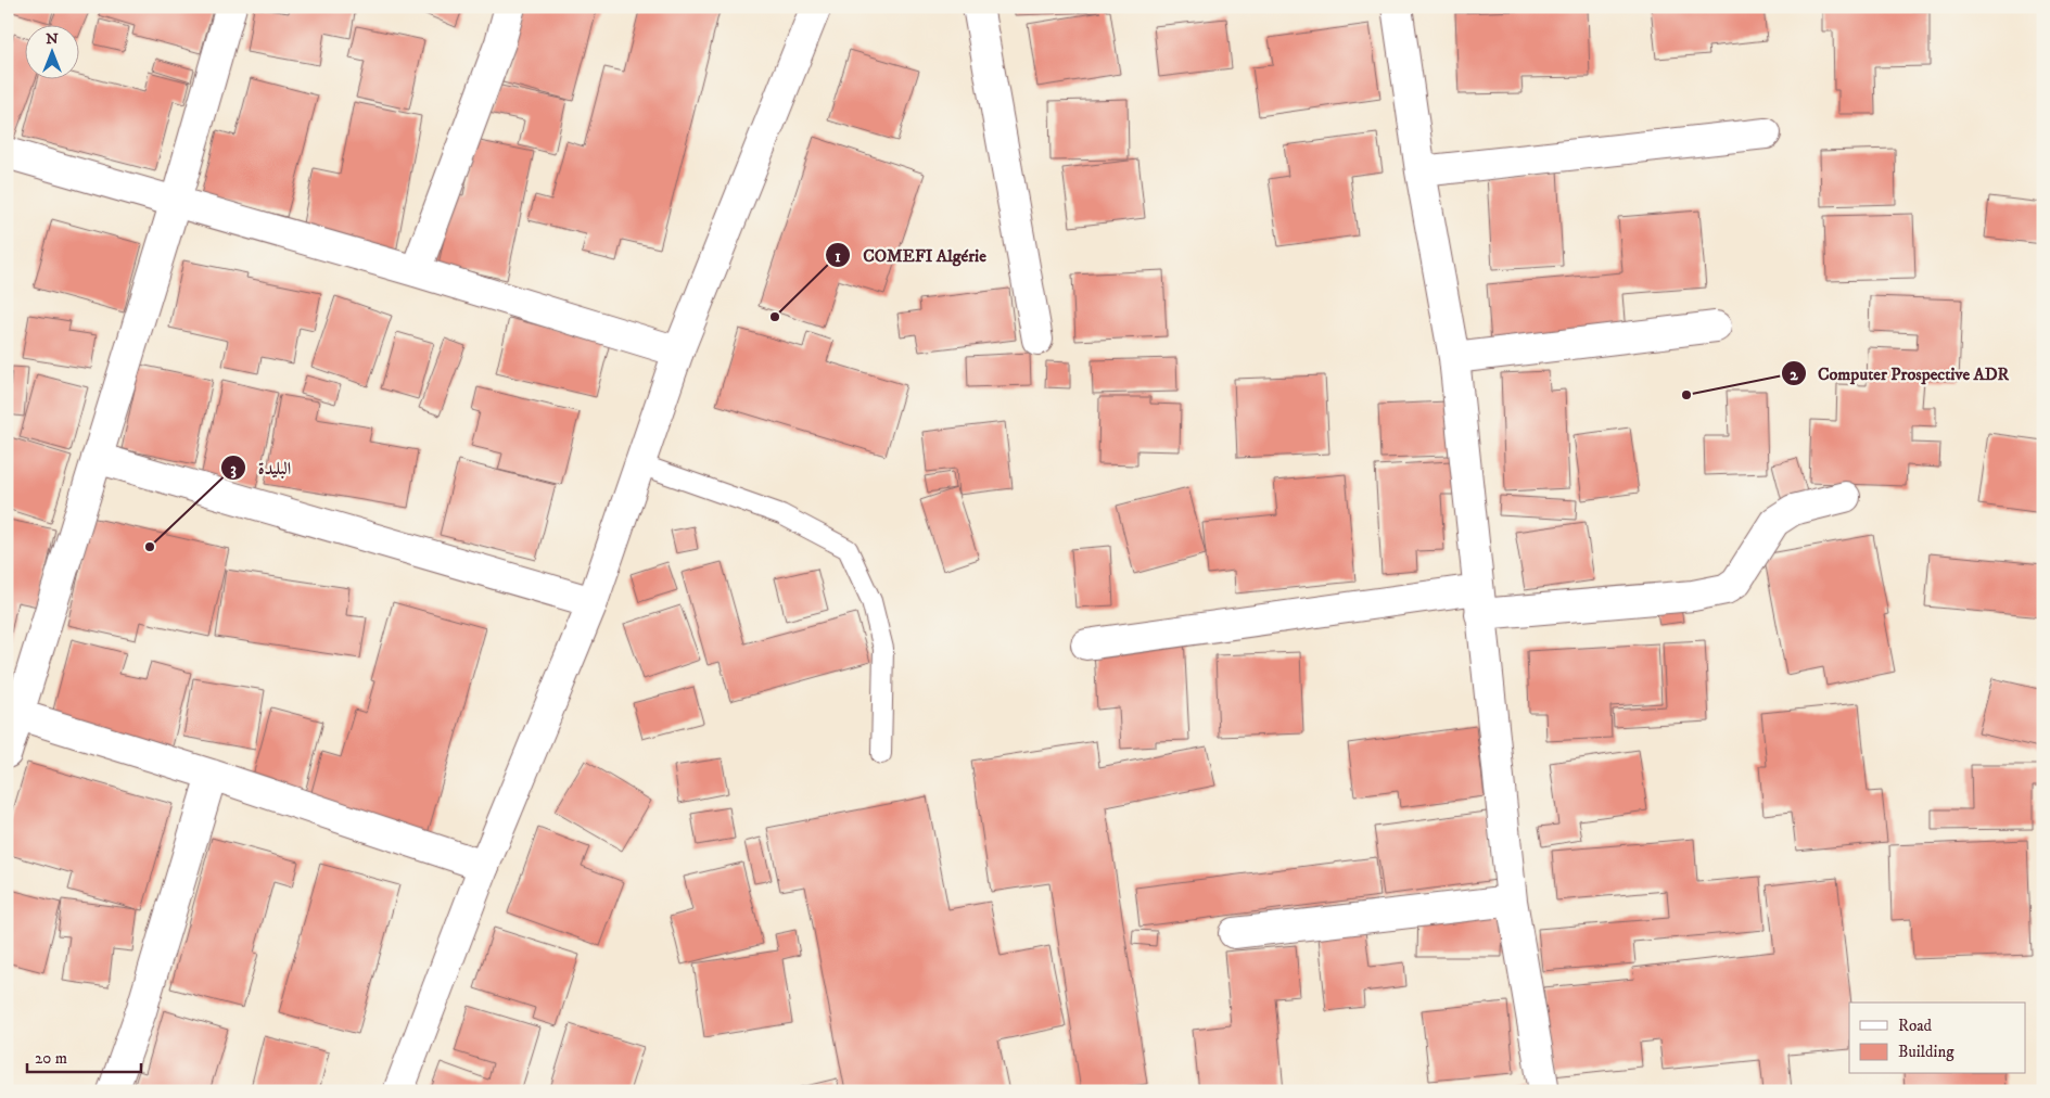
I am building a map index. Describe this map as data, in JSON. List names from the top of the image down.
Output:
{
  "places": ["COMEFI Algérie", "Computer Prospective ADR", "البليدة"],
  "legend": ["Road", "Building"],
  "scale_bar": "20 m",
  "north": "top"
}
